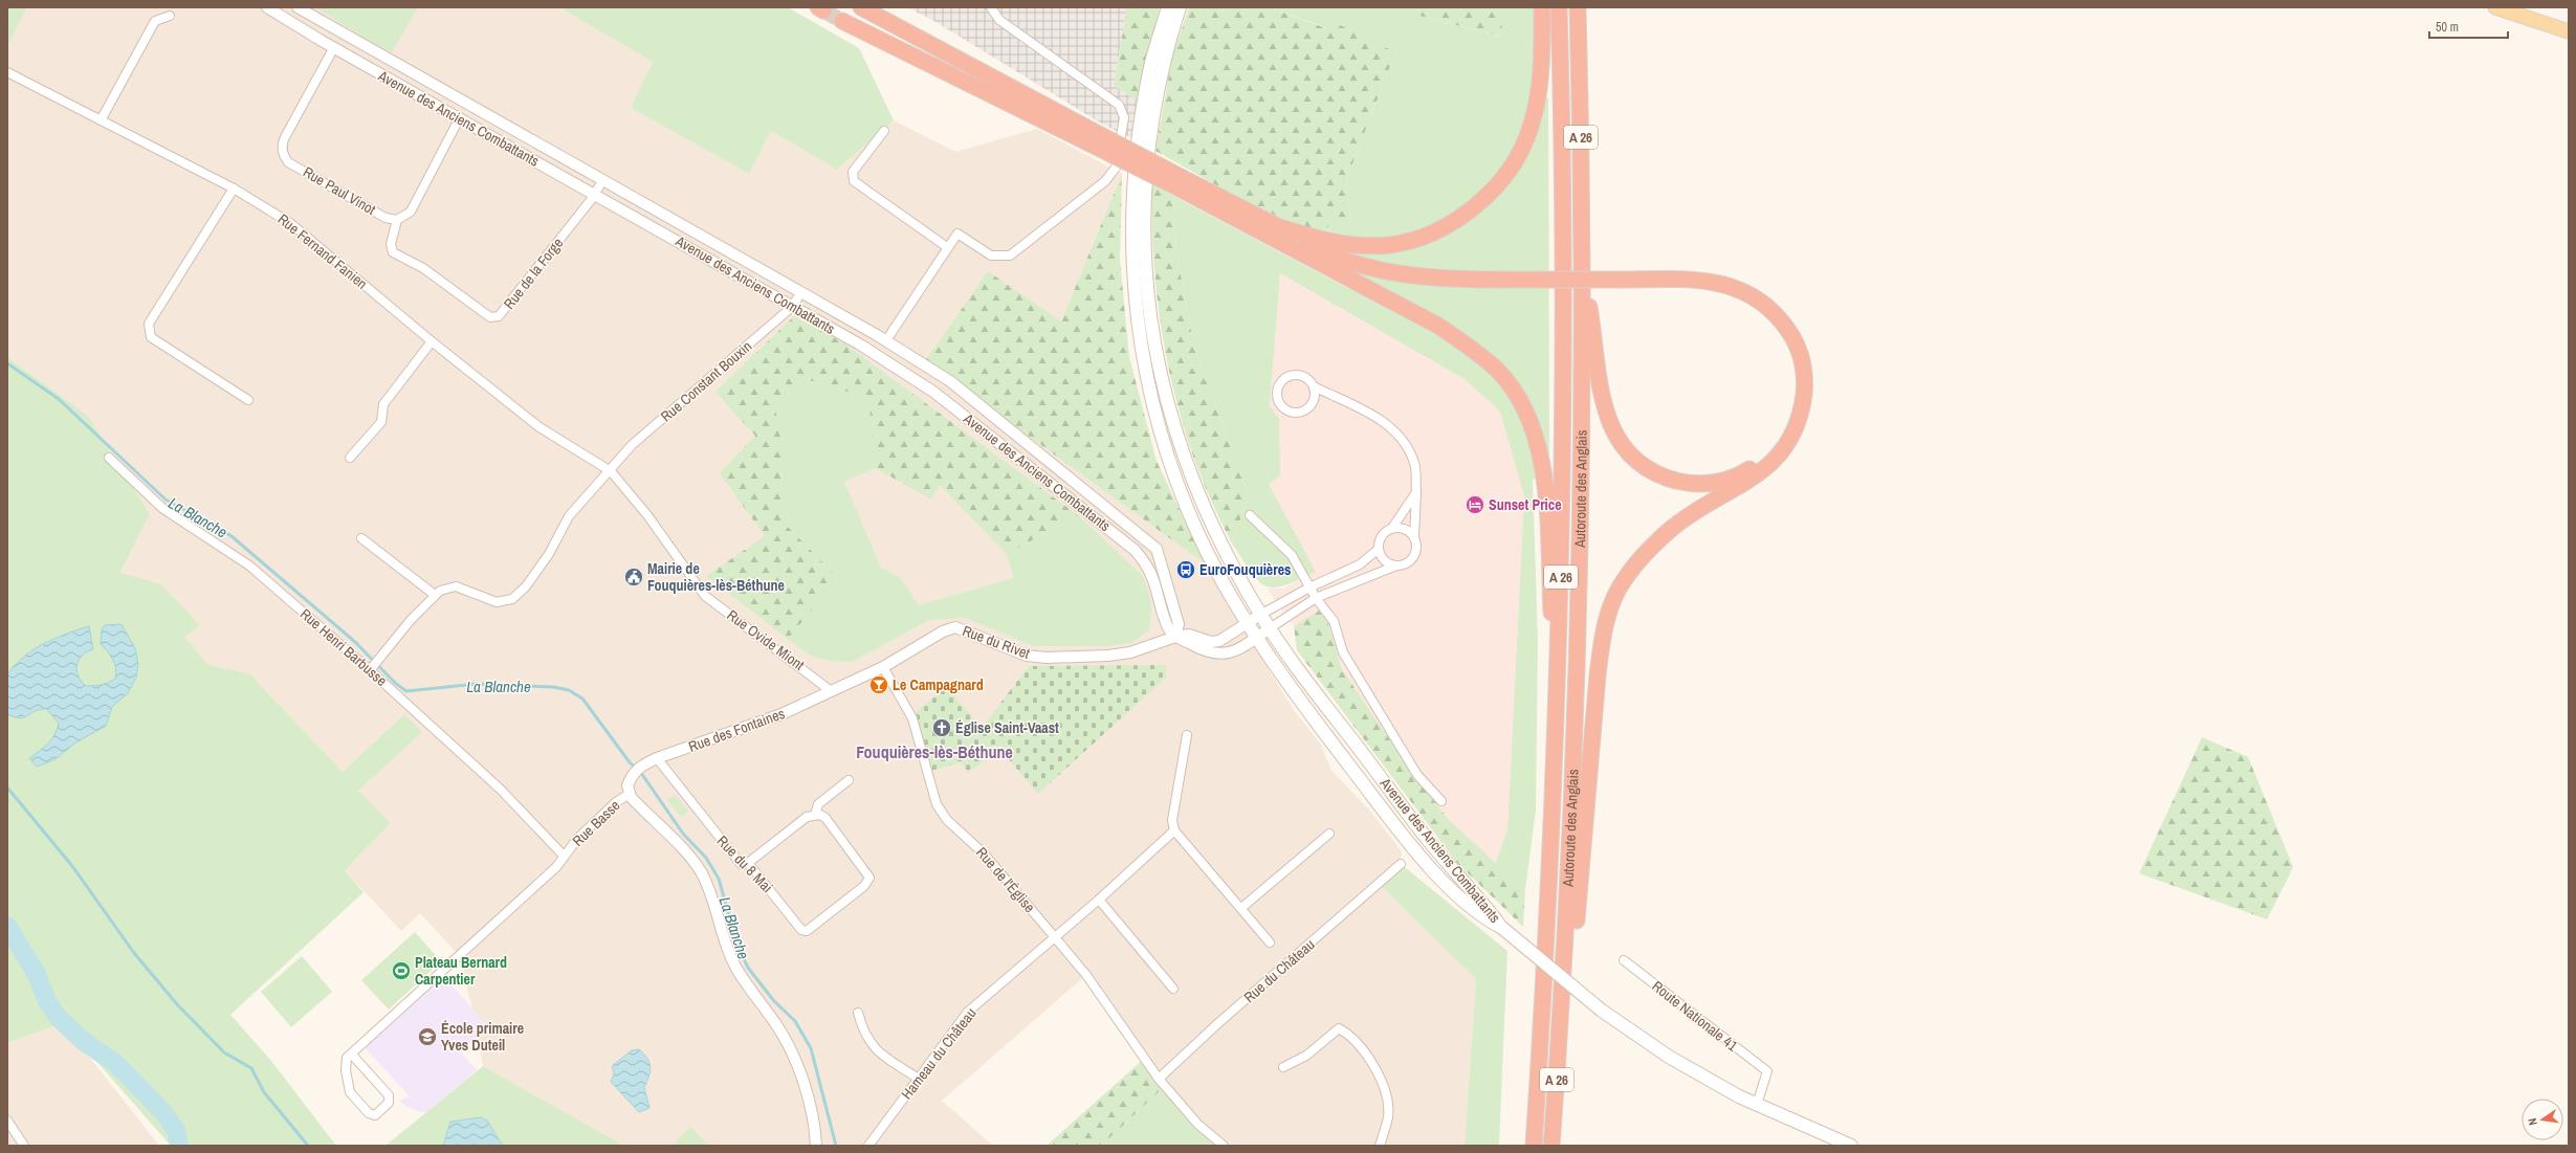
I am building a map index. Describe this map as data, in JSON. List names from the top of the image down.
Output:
{
  "streets": {
    "highway": ["A 26", "Autoroute des Anglais"],
    "main road": ["Avenue des Anciens Combattants"],
    "street": [
      "Rue Paul Vinot",
      "Rue Fernand Fanien",
      "Rue de la Forge",
      "Rue Constant Bouxin",
      "Rue Ovide Miont",
      "Rue du Rivet",
      "Rue Henri Barbusse",
      "Rue des Fontaines",
      "Rue Basse",
      "Rue du 8 Mai",
      "Rue de l'Église",
      "Rue du Château",
      "Route Nationale 41",
      "Hameau du Château"
    ]
  },
  "crossings": [
    ["Avenue des Anciens Combattants", "Rue Paul Vinot"],
    ["Avenue des Anciens Combattants", "Rue de la Forge"],
    ["Avenue des Anciens Combattants", "Rue Constant Bouxin"],
    ["Avenue des Anciens Combattants", "Rue du Rivet"],
    ["Rue Paul Vinot", "Rue de la Forge"],
    ["Rue Fernand Fanien", "Rue Constant Bouxin"],
    ["Rue Fernand Fanien", "Rue Ovide Miont"],
    ["Rue Constant Bouxin", "Rue Ovide Miont"],
    ["Rue Ovide Miont", "Rue du Rivet"],
    ["Rue Ovide Miont", "Rue des Fontaines"],
    ["Rue du Rivet", "Rue des Fontaines"],
    ["Rue du Rivet", "Rue de l'Église"],
    ["Rue Henri Barbusse", "Rue Basse"],
    ["Rue des Fontaines", "Rue Basse"],
    ["Rue des Fontaines", "Rue du 8 Mai"],
    ["Rue de l'Église", "Rue du Château"],
    ["Rue de l'Église", "Hameau du Château"]
  ],
  "districts": ["Fouquières-lès-Béthune"],
  "water": ["La Blanche"],
  "places": {
    "hotel": ["Sunset Price"],
    "bus stop": ["EuroFouquières"],
    "public building": ["Mairie de Fouquières-lès-Béthune"],
    "bar": ["Le Campagnard"],
    "church": ["Église Saint-Vaast"],
    "sports": ["Plateau Bernard Carpentier"],
    "school or university": ["École primaire Yves Duteil"]
  },
  "scale_bar": "50 m",
  "north": "left"
}
